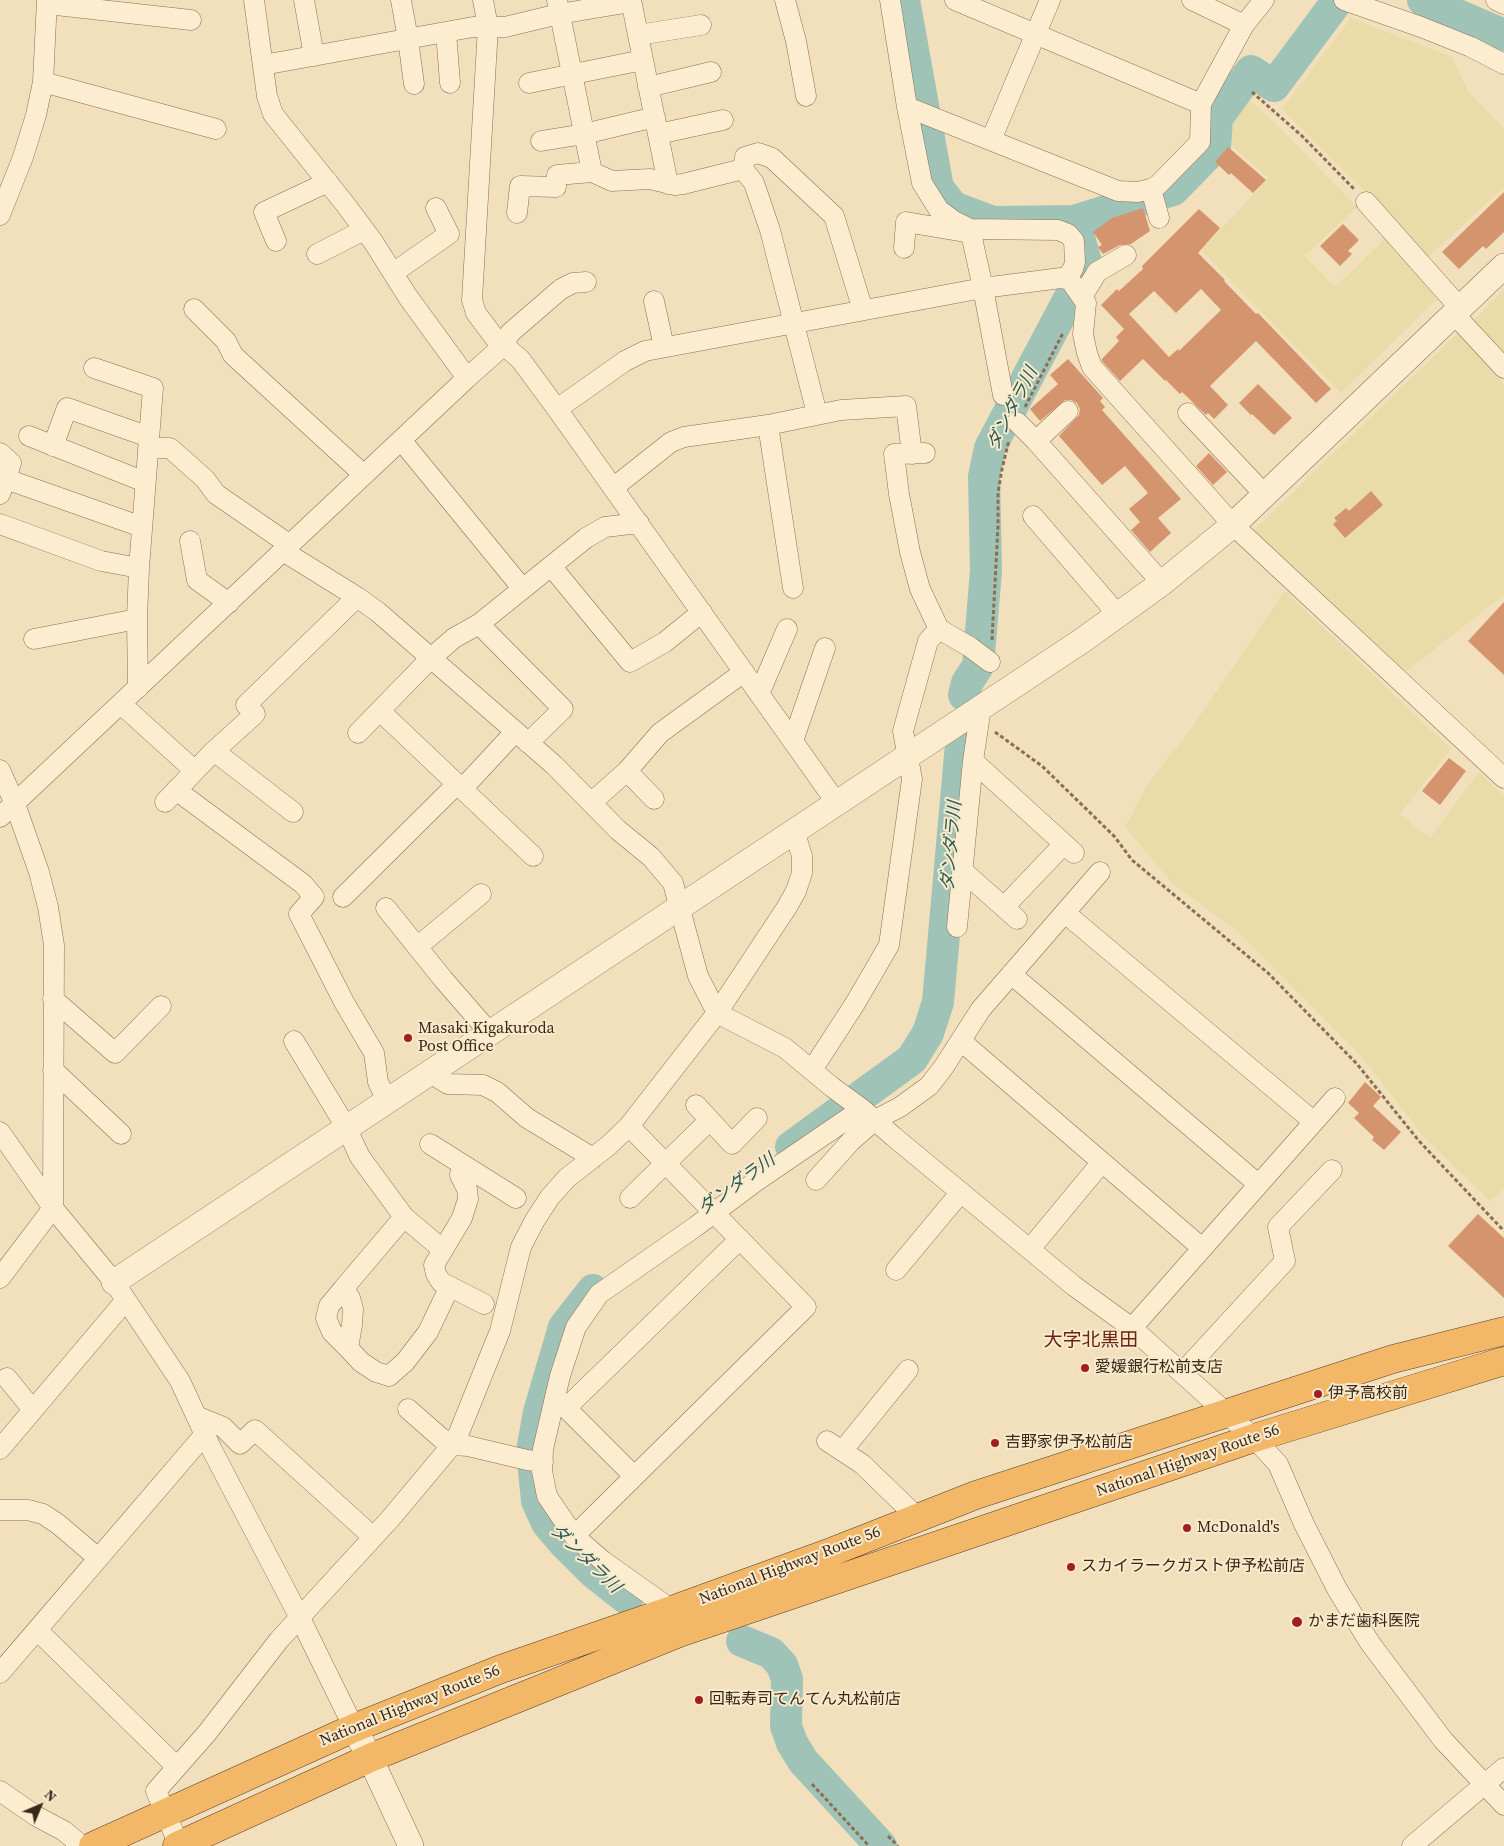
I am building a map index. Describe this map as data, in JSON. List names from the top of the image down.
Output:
{
  "streets": {
    "highway": ["National Highway Route 56"]
  },
  "districts": ["大字北黒田"],
  "water": ["ダンダラ川"],
  "places": [
    "Masaki Kigakuroda Post Office",
    "愛媛銀行松前支店",
    "伊予高校前",
    "吉野家伊予松前店",
    "McDonald's",
    "スカイラークガスト伊予松前店",
    "かまだ歯科医院",
    "回転寿司てんてん丸松前店"
  ],
  "north": "top right"
}
